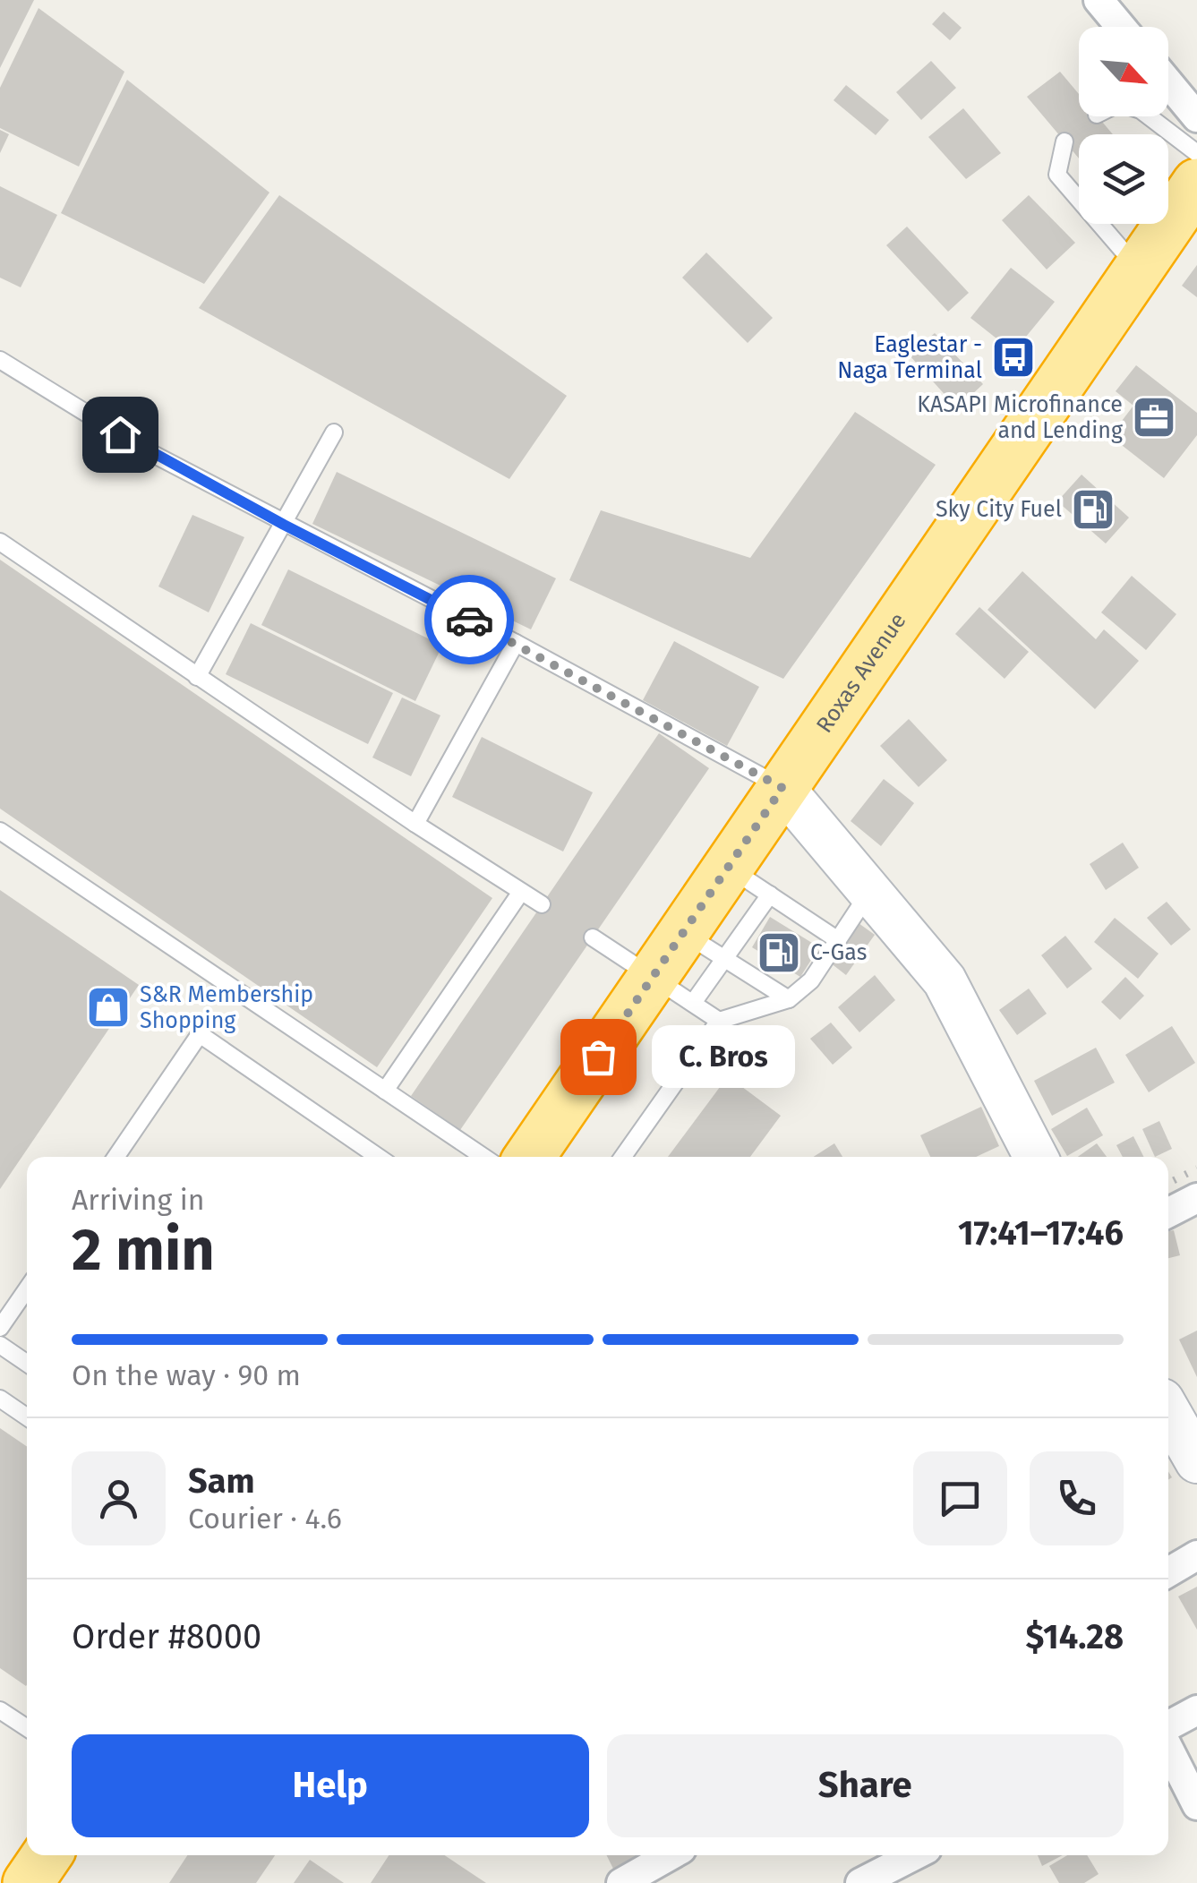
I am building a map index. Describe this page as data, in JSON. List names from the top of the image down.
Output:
{
  "streets": {
    "highway": ["Roxas Avenue"]
  },
  "places": {
    "bus stop": ["Eaglestar - Naga Terminal"],
    "office": ["KASAPI Microfinance and Lending"],
    "fuel station": ["Sky City Fuel", "C-Gas"],
    "shop": ["S&R Membership Shopping"],
    "other": ["C. Bros"]
  },
  "north": "bottom right",
  "page": {
    "bubble": "C. Bros",
    "heading": ["2 min", "Arriving in", "17:41–17:46"],
    "panel": [
      "Sam",
      "Courier · 4.6",
      "Order #8000",
      "$14.28"
    ],
    "bar": "On the way · 90 m",
    "buttons": ["Help", "Share"]
  }
}
